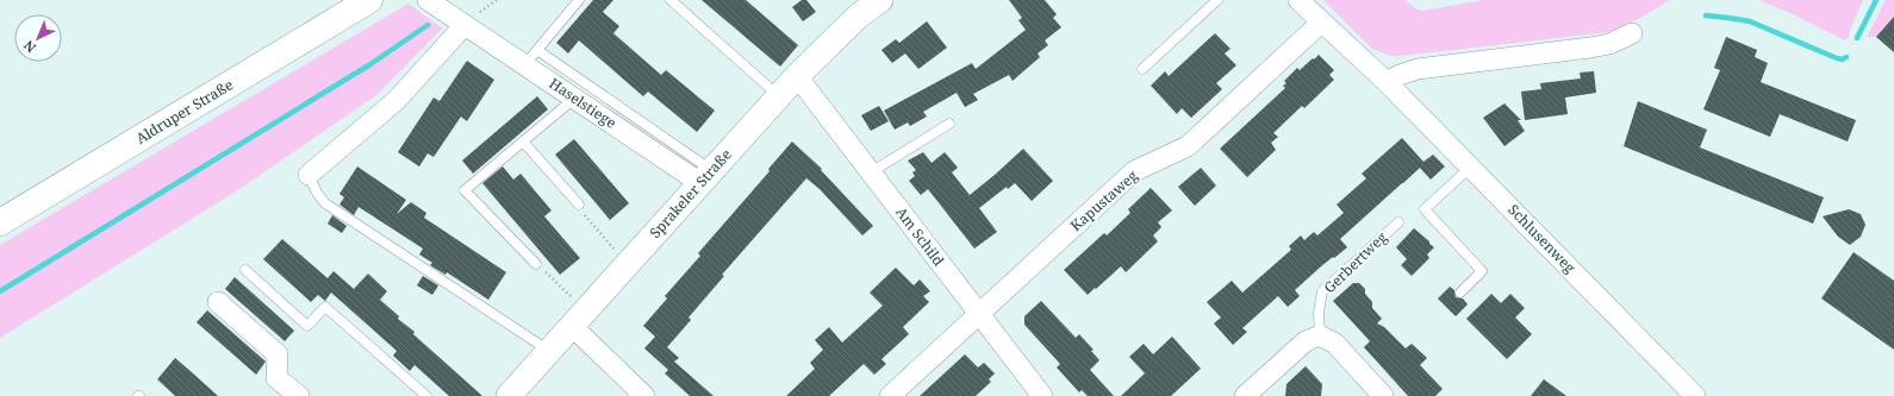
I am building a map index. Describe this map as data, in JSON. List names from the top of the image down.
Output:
{
  "streets": {
    "main road": ["Aldruper Straße"],
    "street": [
      "Haselstiege",
      "Sprakeler Straße",
      "Kapustaweg",
      "Am Schild",
      "Schlusenweg"
    ],
    "lane": ["Gerbertweg"]
  },
  "crossings": [
    ["Haselstiege", "Sprakeler Straße"],
    ["Sprakeler Straße", "Am Schild"],
    ["Kapustaweg", "Am Schild"],
    ["Kapustaweg", "Schlusenweg"]
  ],
  "north": "bottom left"
}
